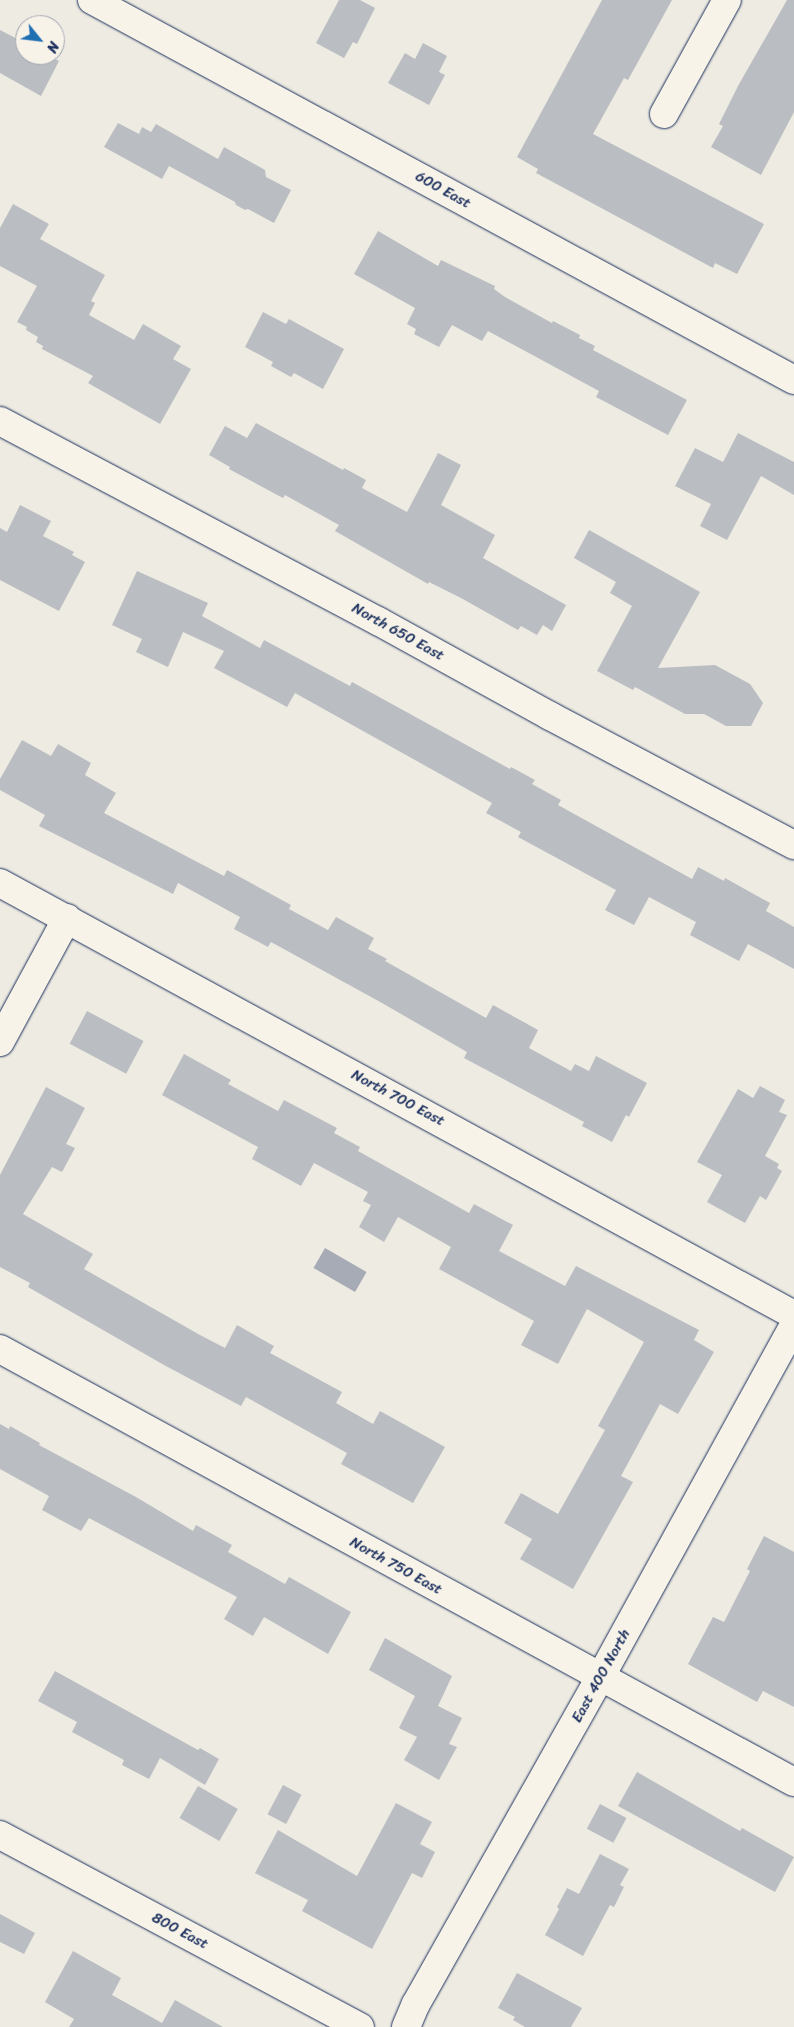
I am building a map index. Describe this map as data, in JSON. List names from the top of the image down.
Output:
{
  "streets": {
    "street": [
      "600 East",
      "North 650 East",
      "North 700 East",
      "North 750 East",
      "East 400 North",
      "800 East"
    ]
  },
  "crossings": [
    ["North 750 East", "East 400 North"]
  ],
  "north": "bottom right"
}
